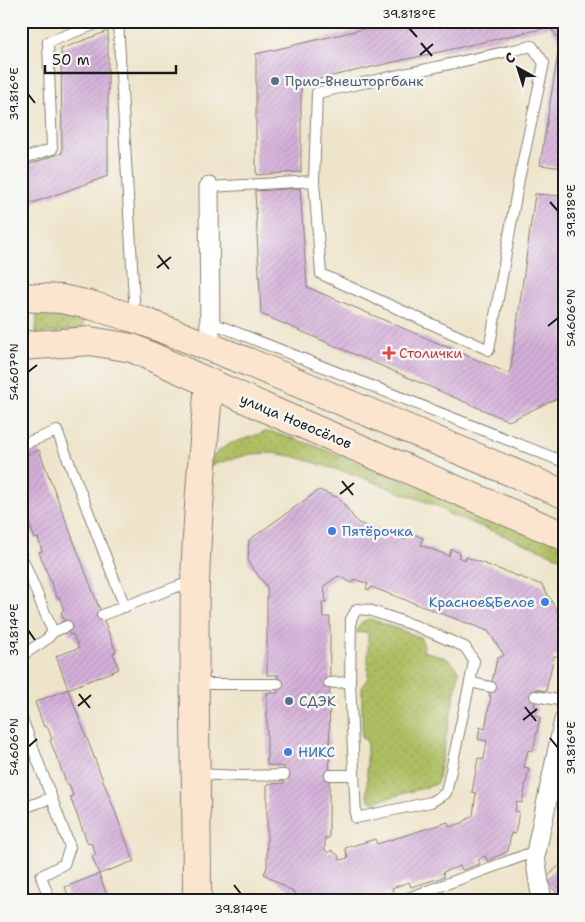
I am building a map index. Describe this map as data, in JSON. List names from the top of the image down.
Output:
{
  "streets": {
    "main road": ["улица Новосёлов"]
  },
  "places": {
    "other": [
      "Прио-Внешторгбанк",
      "Пятёрочка",
      "Красное&Белое",
      "СДЭК",
      "НИКС"
    ],
    "health": ["Столички"]
  },
  "scale_bar": "50 m",
  "north": "top left",
  "coordinates": [
    "39.818°E",
    "39.816°E",
    "54.606°N",
    "54.607°N",
    "39.814°E"
  ]
}
